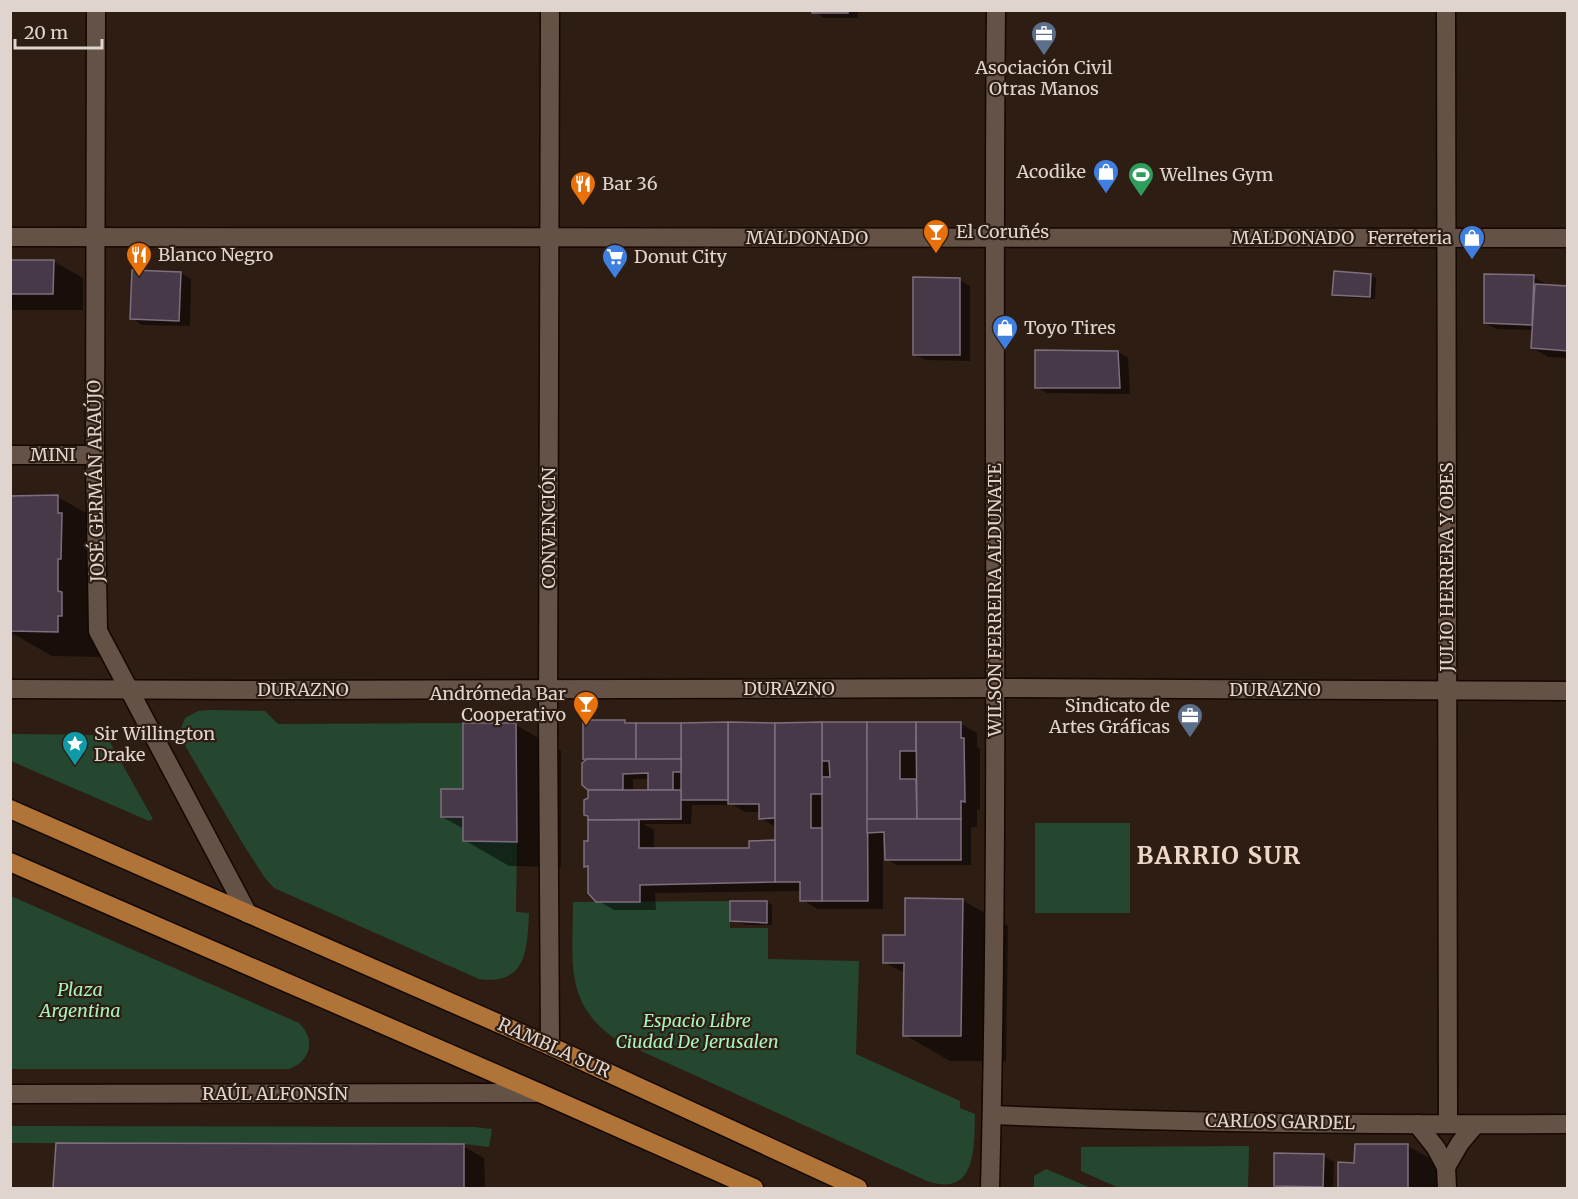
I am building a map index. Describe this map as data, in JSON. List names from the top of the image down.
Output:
{
  "streets": {
    "main road": ["RAMBLA SUR"],
    "street": [
      "MALDONADO",
      "MINI",
      "JOSÉ GERMÁN ARAÚJO",
      "CONVENCIÓN",
      "JULIO HERRERA Y OBES",
      "WILSON FERREIRA ALDUNATE",
      "DURAZNO",
      "RAÚL ALFONSÍN",
      "CARLOS GARDEL"
    ]
  },
  "crossings": [
    ["MALDONADO", "JOSÉ GERMÁN ARAÚJO"],
    ["MALDONADO", "CONVENCIÓN"],
    ["MALDONADO", "JULIO HERRERA Y OBES"],
    ["MALDONADO", "WILSON FERREIRA ALDUNATE"],
    ["MINI", "JOSÉ GERMÁN ARAÚJO"],
    ["JOSÉ GERMÁN ARAÚJO", "DURAZNO"],
    ["JOSÉ GERMÁN ARAÚJO", "RAMBLA SUR"],
    ["CONVENCIÓN", "DURAZNO"],
    ["CONVENCIÓN", "RAMBLA SUR"],
    ["JULIO HERRERA Y OBES", "DURAZNO"],
    ["JULIO HERRERA Y OBES", "CARLOS GARDEL"],
    ["WILSON FERREIRA ALDUNATE", "DURAZNO"],
    ["WILSON FERREIRA ALDUNATE", "CARLOS GARDEL"]
  ],
  "districts": ["BARRIO SUR"],
  "parks": ["Plaza Argentina", "Espacio Libre Ciudad De Jerusalen"],
  "places": {
    "office": ["Asociación Civil Otras Manos", "Sindicato de Artes Gráficas"],
    "shop": ["Acodike", "Ferreteria", "Toyo Tires"],
    "sports": ["Wellnes Gym"],
    "restaurant": ["Bar 36", "Blanco Negro"],
    "bar": ["El Coruñés", "Andrómeda Bar Cooperativo"],
    "supermarket": ["Donut City"],
    "place": ["Sir Willington Drake"]
  },
  "scale_bar": "20 m"
}
